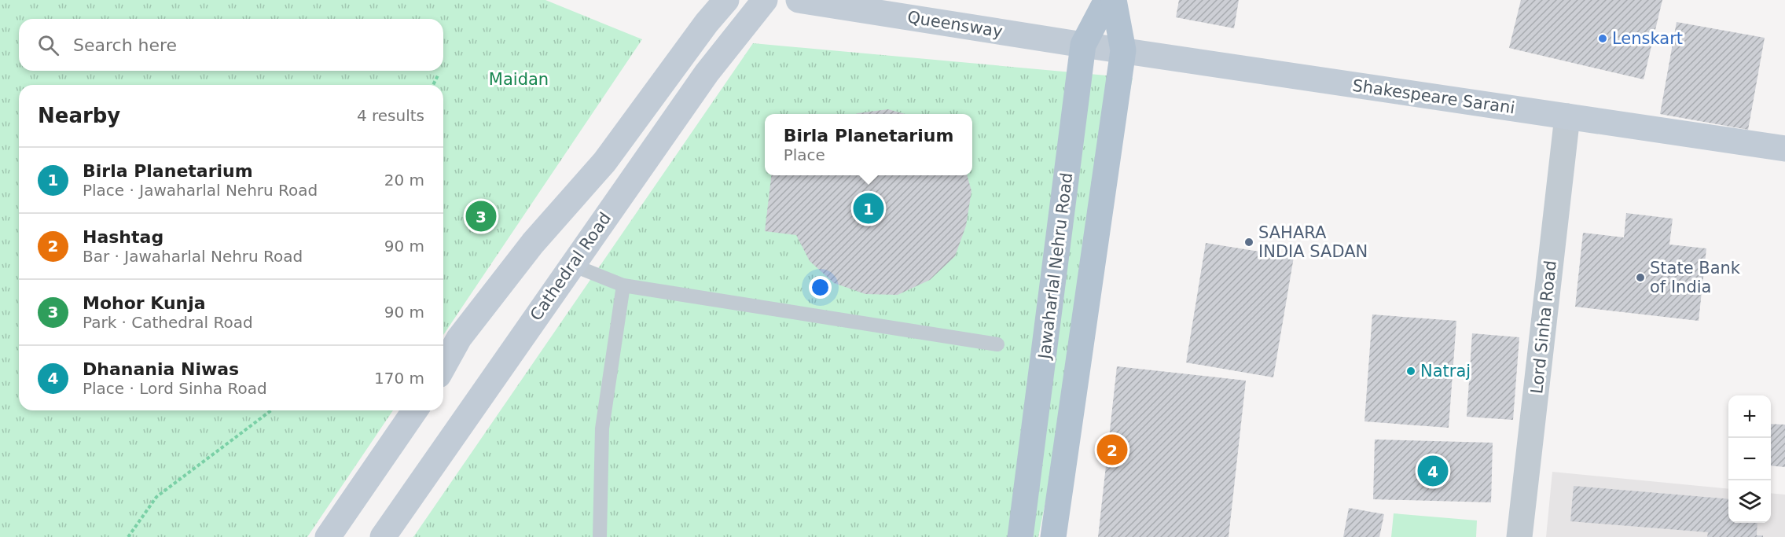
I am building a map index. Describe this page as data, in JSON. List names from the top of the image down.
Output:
{
  "streets": {
    "main road": [
      "Queensway",
      "Shakespeare Sarani",
      "Jawaharlal Nehru Road",
      "Cathedral Road"
    ],
    "street": ["Lord Sinha Road"]
  },
  "crossings": [
    ["Queensway", "Shakespeare Sarani"],
    ["Queensway", "Jawaharlal Nehru Road"],
    ["Shakespeare Sarani", "Jawaharlal Nehru Road"],
    ["Shakespeare Sarani", "Lord Sinha Road"]
  ],
  "parks": ["Maidan"],
  "places": [
    "Lenskart",
    "SAHARA INDIA SADAN",
    "State Bank of India",
    "Natraj"
  ],
  "page": {
    "search": "Search here",
    "heading": ["Nearby", "4 results"],
    "popup": ["Birla Planetarium", "Place"],
    "list": [
      {
        "mark": "1",
        "name": "Birla Planetarium",
        "note": "Place · Jawaharlal Nehru Road",
        "value": "20 m"
      },
      {
        "mark": "2",
        "name": "Hashtag",
        "note": "Bar · Jawaharlal Nehru Road",
        "value": "90 m"
      },
      {
        "mark": "3",
        "name": "Mohor Kunja",
        "note": "Park · Cathedral Road",
        "value": "90 m"
      },
      {
        "mark": "4",
        "name": "Dhanania Niwas",
        "note": "Place · Lord Sinha Road",
        "value": "170 m"
      }
    ],
    "pins": [
      "1",
      "3",
      "2",
      "4"
    ],
    "map_buttons": ["+", "−"]
  }
}
